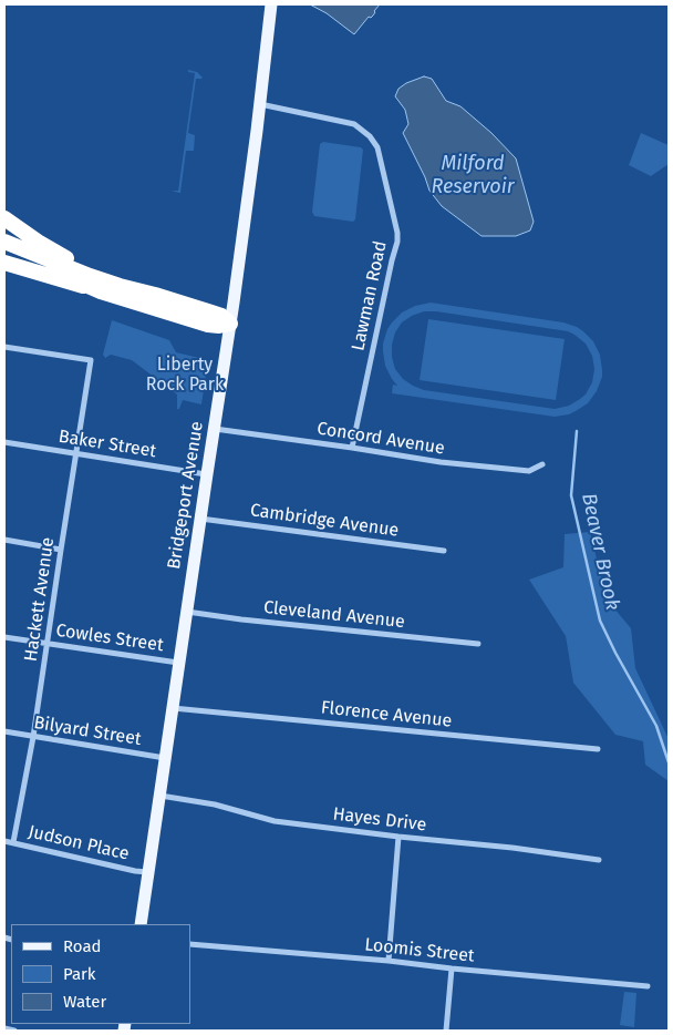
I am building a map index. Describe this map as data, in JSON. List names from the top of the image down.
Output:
{
  "streets": {
    "main road": ["Bridgeport Avenue"],
    "street": [
      "Lawman Road",
      "Concord Avenue",
      "Baker Street",
      "Cambridge Avenue",
      "Hackett Avenue",
      "Cleveland Avenue",
      "Cowles Street",
      "Florence Avenue",
      "Bilyard Street",
      "Hayes Drive",
      "Judson Place",
      "Loomis Street"
    ]
  },
  "crossings": [
    ["Lawman Road", "Concord Avenue"],
    ["Lawman Road", "Bridgeport Avenue"],
    ["Concord Avenue", "Bridgeport Avenue"],
    ["Baker Street", "Bridgeport Avenue"],
    ["Baker Street", "Hackett Avenue"],
    ["Bridgeport Avenue", "Cambridge Avenue"],
    ["Bridgeport Avenue", "Cleveland Avenue"],
    ["Bridgeport Avenue", "Cowles Street"],
    ["Bridgeport Avenue", "Florence Avenue"],
    ["Bridgeport Avenue", "Bilyard Street"],
    ["Bridgeport Avenue", "Hayes Drive"],
    ["Bridgeport Avenue", "Judson Place"],
    ["Hackett Avenue", "Cowles Street"],
    ["Hackett Avenue", "Bilyard Street"],
    ["Hackett Avenue", "Judson Place"]
  ],
  "water": ["Milford Reservoir", "Beaver Brook"],
  "parks": ["Liberty Rock Park"],
  "legend": ["Road", "Park", "Water"]
}
